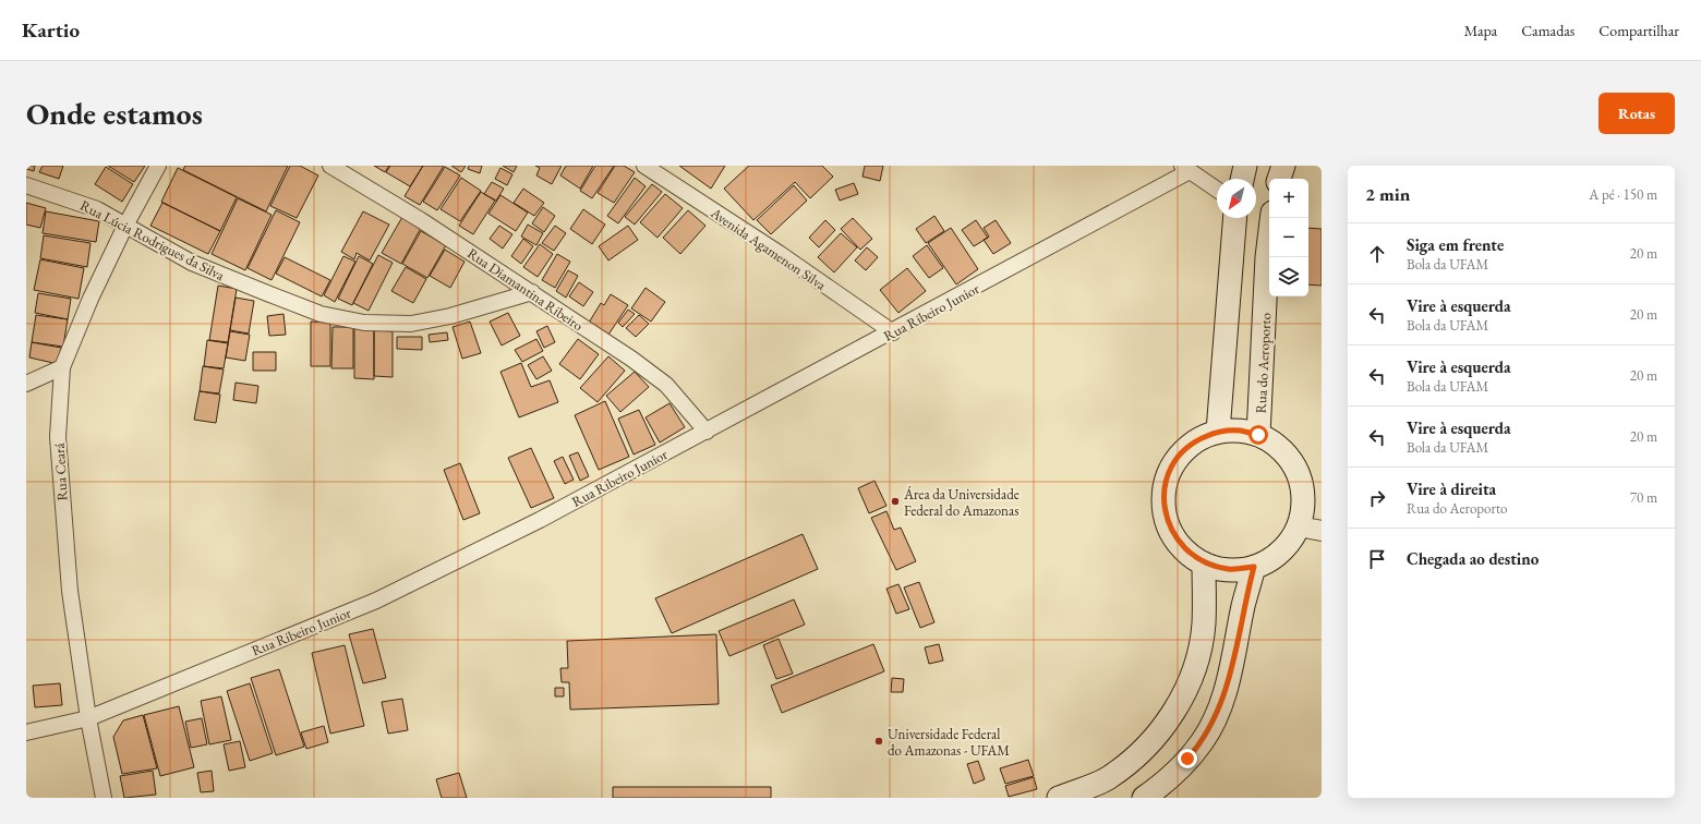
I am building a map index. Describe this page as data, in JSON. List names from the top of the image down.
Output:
{
  "streets": {
    "main road": ["Rua do Aeroporto"],
    "street": [
      "Rua Lúcia Rodrigues da Silva",
      "Avenida Agamenon Silva",
      "Rua Diamantina Ribeiro",
      "Rua Ribeiro Junior",
      "Rua Ceará"
    ]
  },
  "crossings": [
    ["Rua Lúcia Rodrigues da Silva", "Rua Diamantina Ribeiro"],
    ["Rua Lúcia Rodrigues da Silva", "Rua Ceará"],
    ["Avenida Agamenon Silva", "Rua Ribeiro Junior"],
    ["Rua Diamantina Ribeiro", "Rua Ribeiro Junior"],
    ["Rua Ribeiro Junior", "Rua Ceará"]
  ],
  "places": ["Área da Universidade Federal do Amazonas", "Universidade Federal do Amazonas - UFAM"],
  "north": "bottom left",
  "page": {
    "header": "Kartio",
    "nav": ["Mapa", "Camadas", "Compartilhar"],
    "buttons": "Rotas",
    "title": "Onde estamos",
    "heading": ["2 min", "A pé · 150 m"],
    "map_buttons": ["+", "−"],
    "list": [
      ["Siga em frente", "Bola da UFAM", "20 m"],
      ["Vire à esquerda", "Bola da UFAM", "20 m"],
      ["Vire à esquerda", "Bola da UFAM", "20 m"],
      ["Vire à esquerda", "Bola da UFAM", "20 m"],
      ["Vire à direita", "Rua do Aeroporto", "70 m"],
      "Chegada ao destino"
    ]
  }
}
